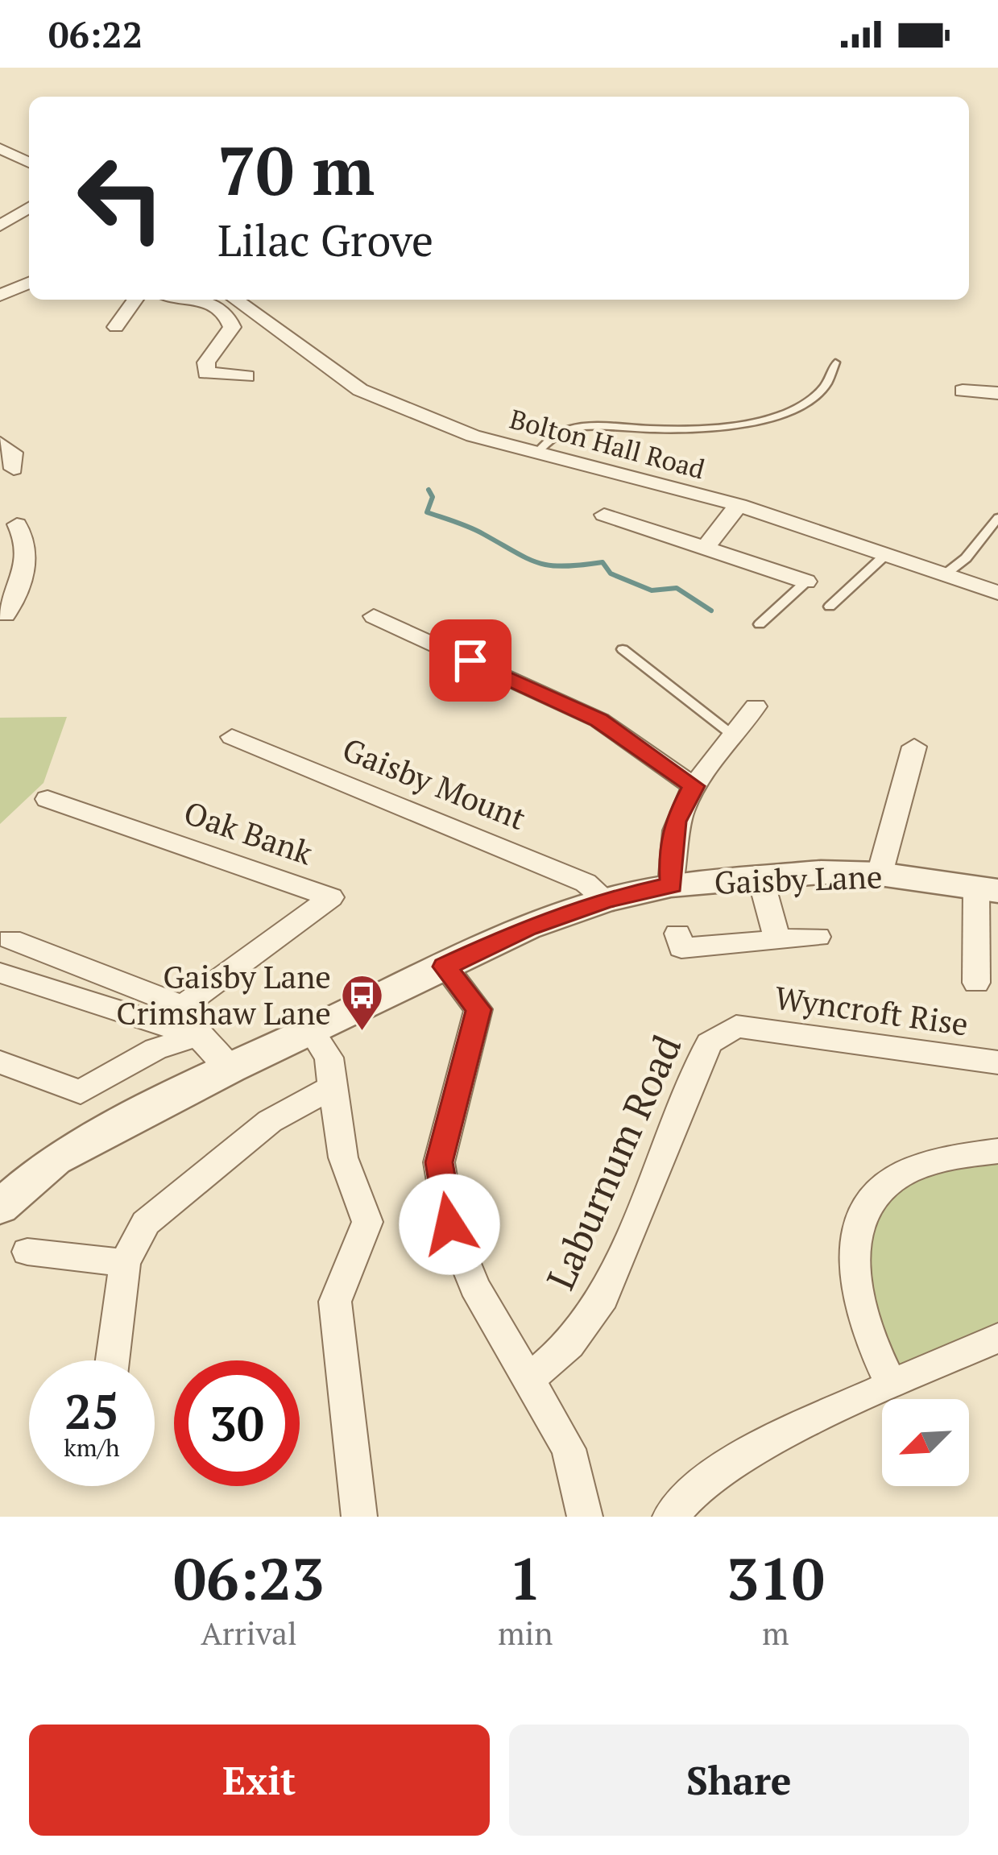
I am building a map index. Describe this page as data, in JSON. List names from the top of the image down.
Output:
{
  "streets": {
    "street": [
      "Bolton Hall Road",
      "Gaisby Mount",
      "Oak Bank",
      "Gaisby Lane",
      "Wyncroft Rise",
      "Laburnum Road"
    ]
  },
  "crossings": [
    ["Gaisby Mount", "Gaisby Lane"],
    ["Wyncroft Rise", "Laburnum Road"]
  ],
  "places": {
    "bus stop": ["Gaisby Lane Crimshaw Lane"]
  },
  "north": "bottom left",
  "page": {
    "status": "06:22",
    "turn": ["70 m", "Lilac Grove"],
    "speed": "25 km/h",
    "limit": "30",
    "eta": [
      "06:23",
      "Arrival",
      "1",
      "min",
      "310",
      "m"
    ],
    "buttons": ["Exit", "Share"]
  }
}
